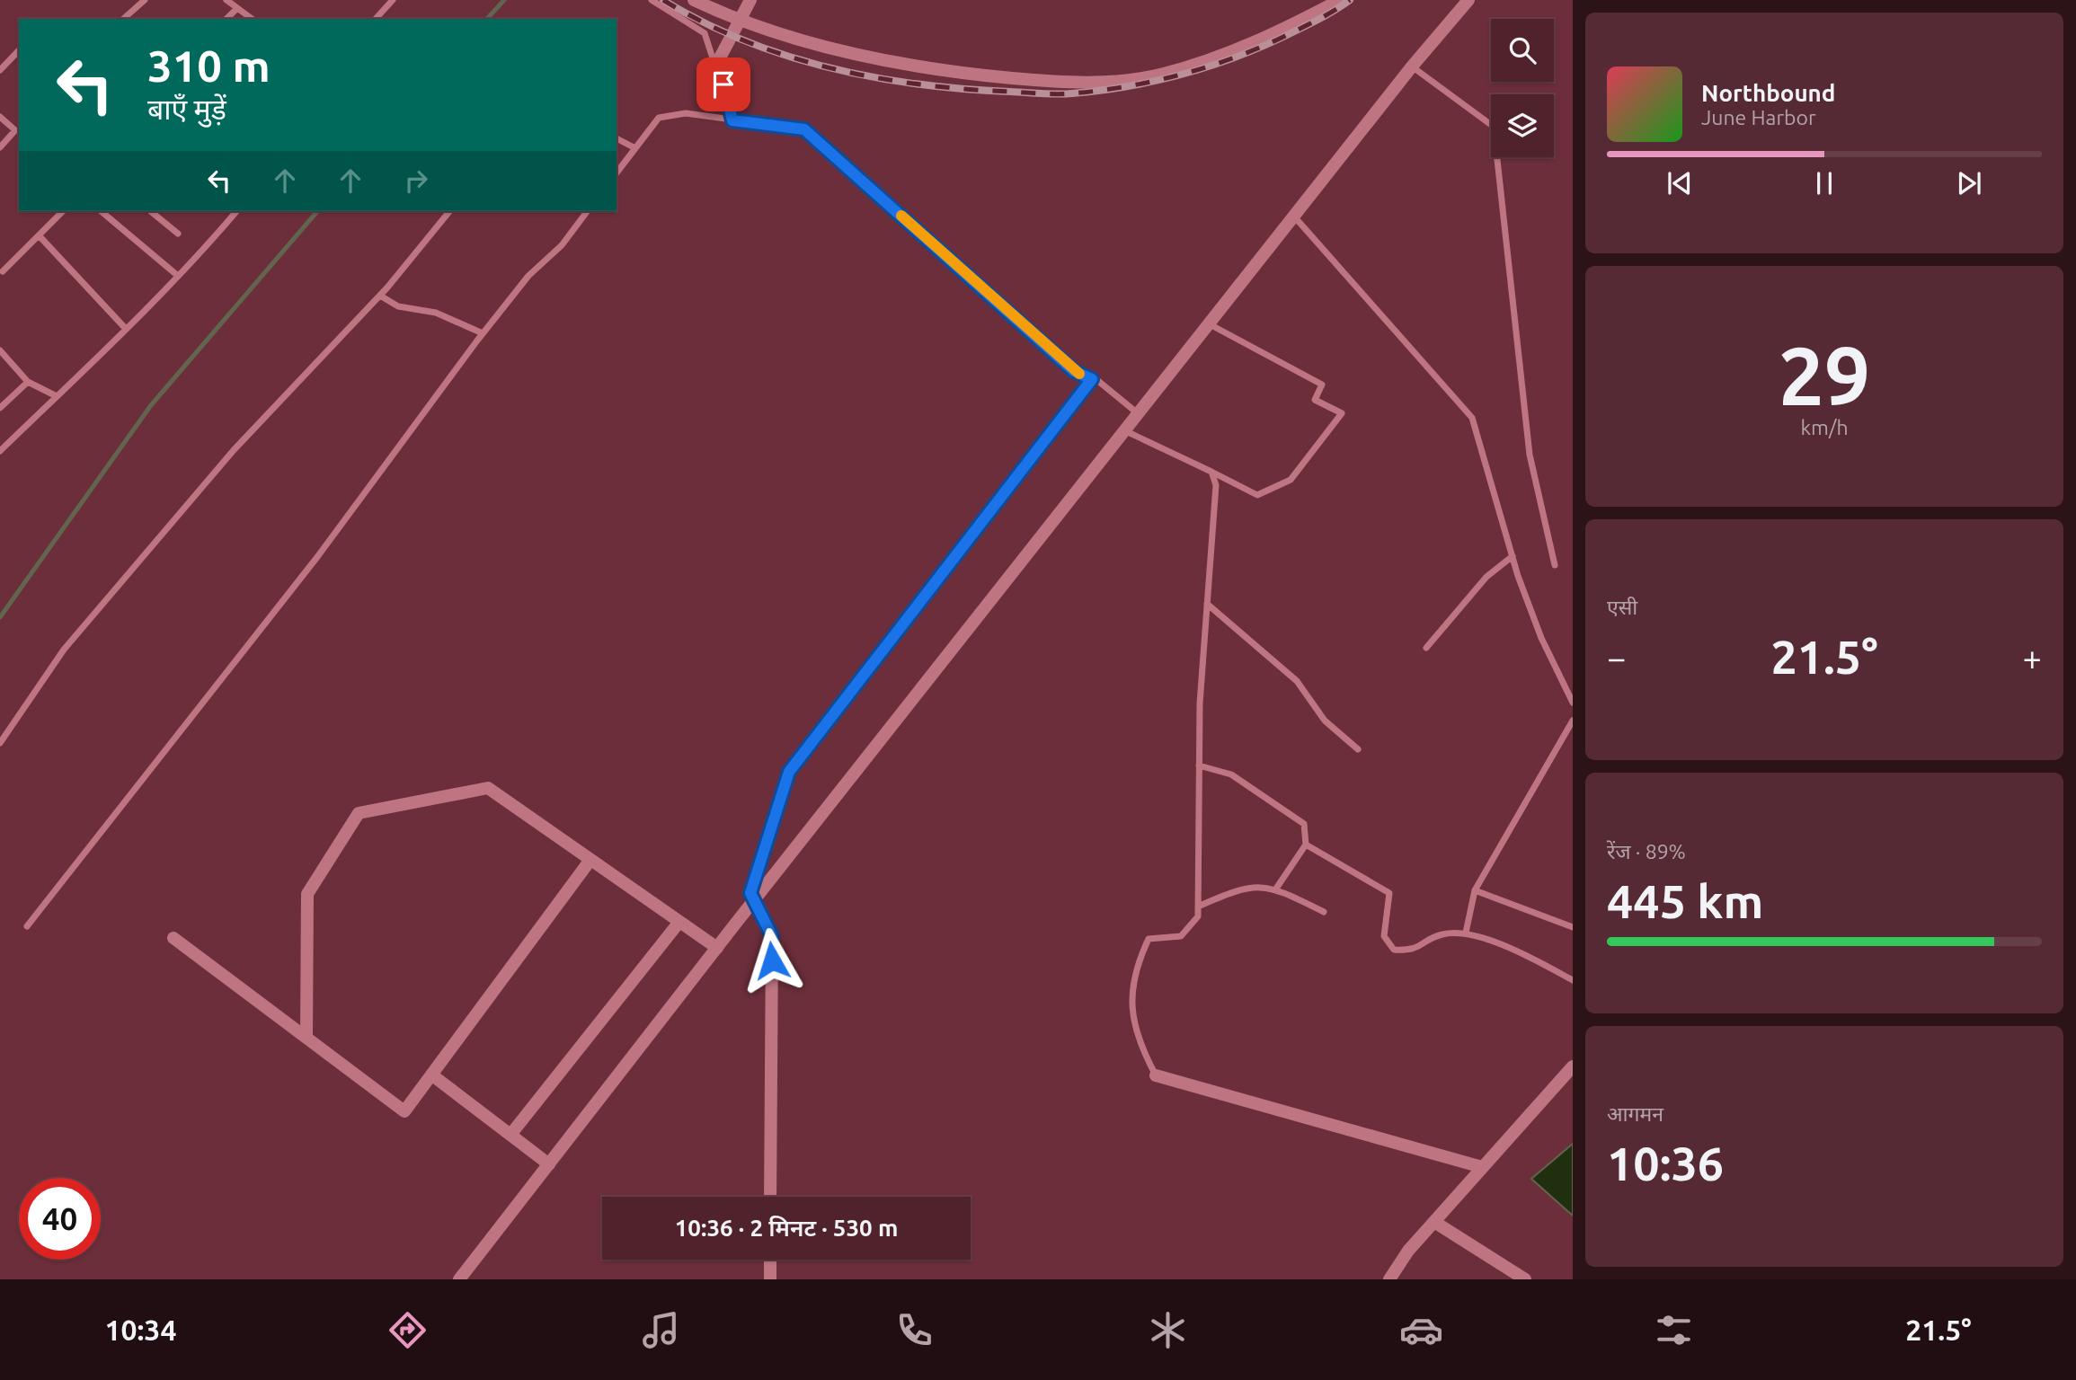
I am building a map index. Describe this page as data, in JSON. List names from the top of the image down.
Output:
{
  "page": {
    "turn": ["310 m", "बाएँ मुड़ें"],
    "song": ["Northbound", "June Harbor"],
    "tile": [
      ["29", "km/h"],
      "एसी",
      ["रेंज · 89%", "445 km"],
      ["आगमन", "10:36"]
    ],
    "heat": ["−", "21.5°", "+"],
    "limit": "40",
    "trip": "10:36 · 2 मिनट · 530 m",
    "tabs": ["10:34", "21.5°"]
  }
}
